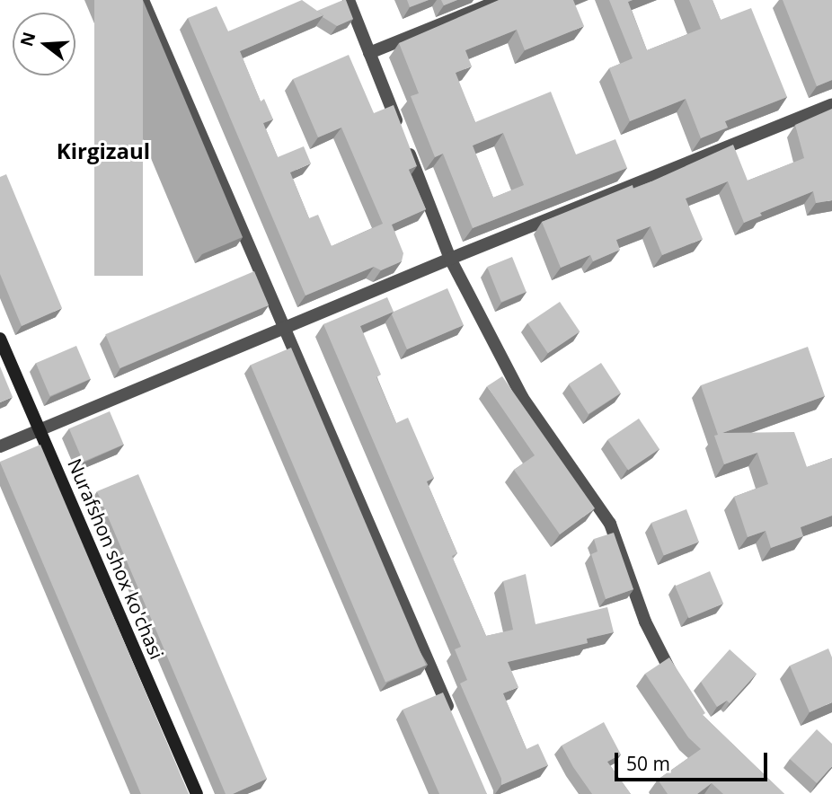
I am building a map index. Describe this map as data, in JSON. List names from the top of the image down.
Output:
{
  "streets": {
    "street": ["Nurafshon shox ko'chasi"]
  },
  "districts": ["Kirgizaul"],
  "scale_bar": "50 m",
  "north": "left"
}
